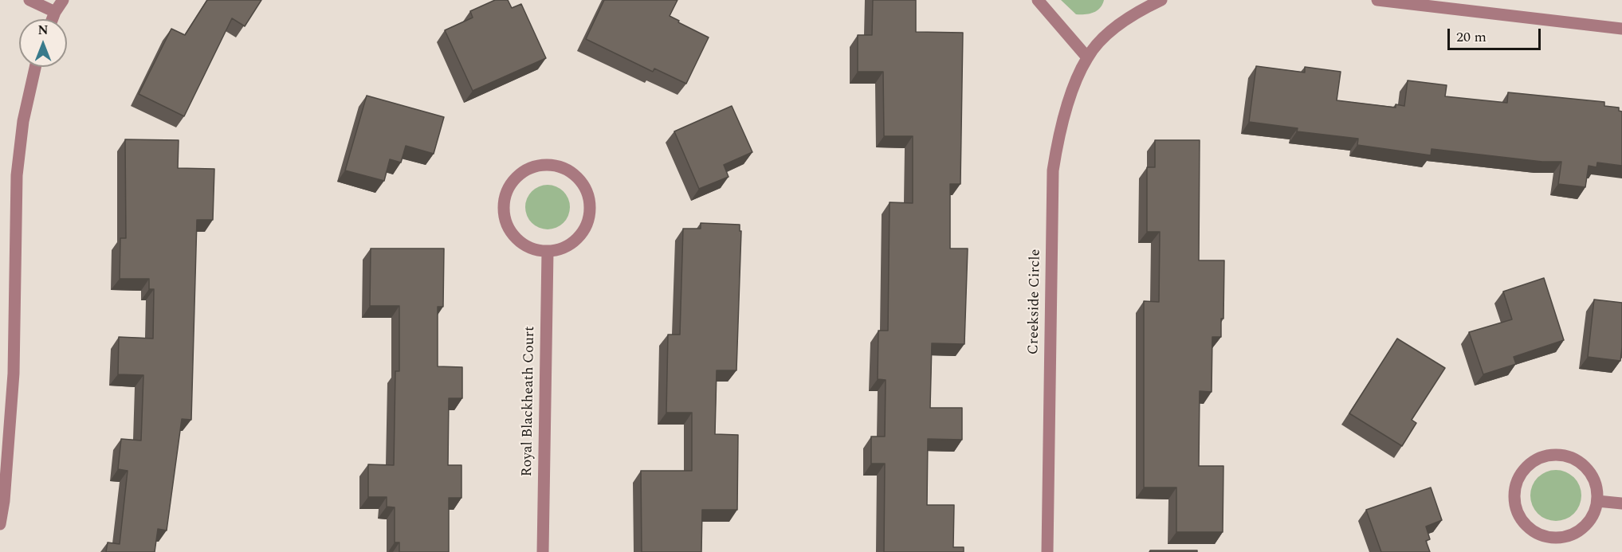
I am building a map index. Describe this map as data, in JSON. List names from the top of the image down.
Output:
{
  "streets": {
    "street": ["Creekside Circle", "Royal Blackheath Court"]
  },
  "scale_bar": "20 m",
  "north": "top"
}
